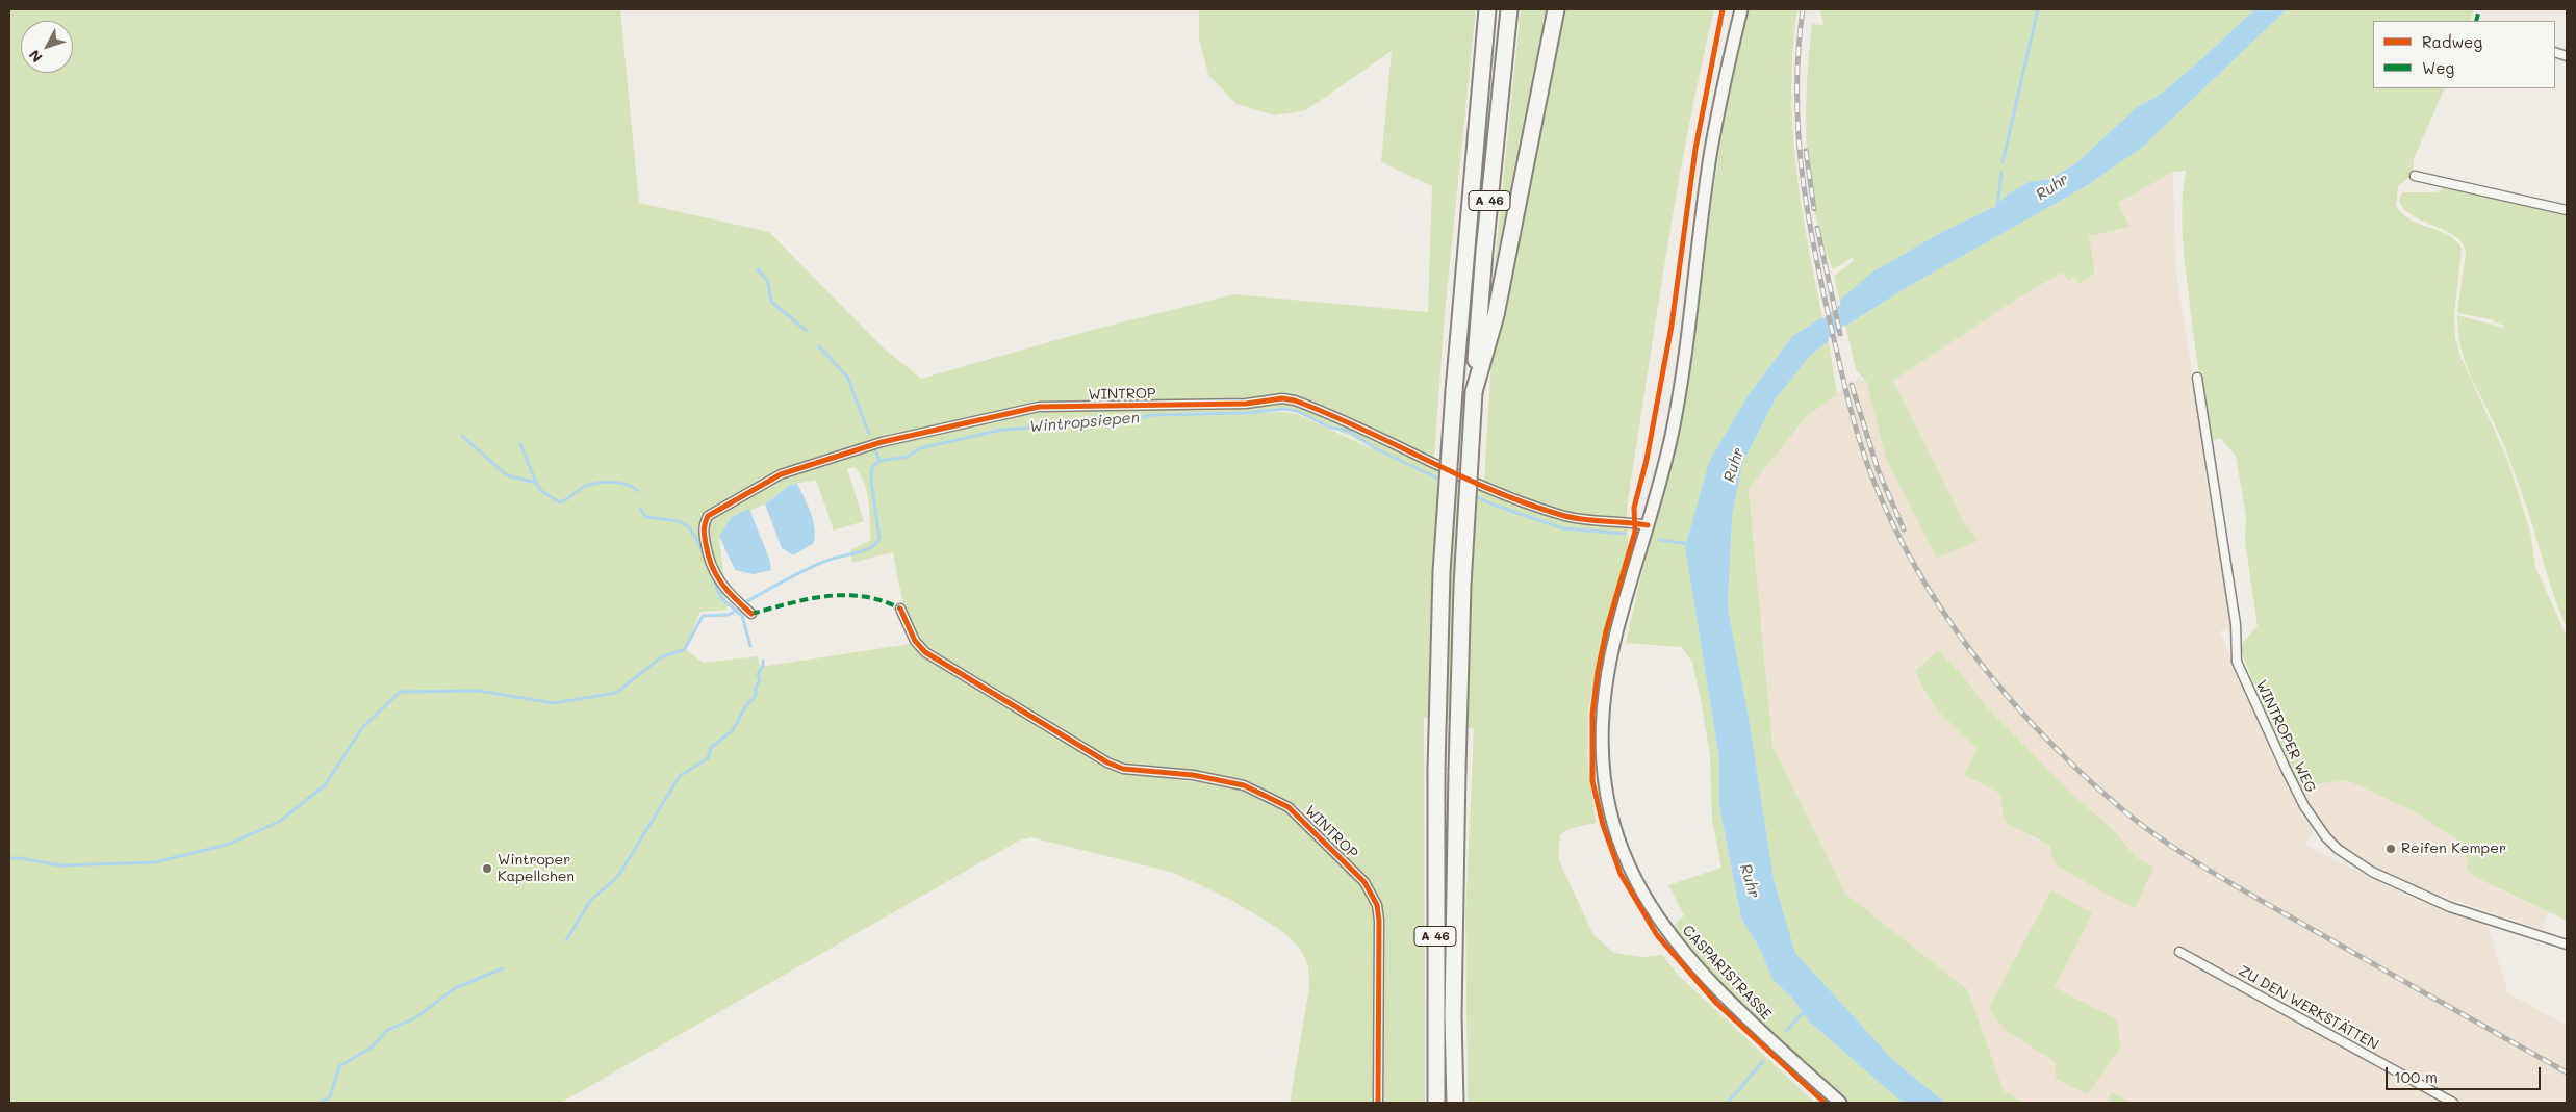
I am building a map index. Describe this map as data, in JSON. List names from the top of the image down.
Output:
{
  "streets": {
    "highway": ["A 46"],
    "main road": ["CASPARISTRASSE"],
    "street": ["WINTROP", "WINTROPER WEG", "ZU DEN WERKSTÄTTEN"]
  },
  "crossings": [
    ["WINTROP", "CASPARISTRASSE"]
  ],
  "water": ["Ruhr", "Wintropsiepen"],
  "places": ["Reifen Kemper", "Wintroper Kapellchen"],
  "legend": ["Radweg", "Weg"],
  "scale_bar": "100 m",
  "north": "bottom left"
}
